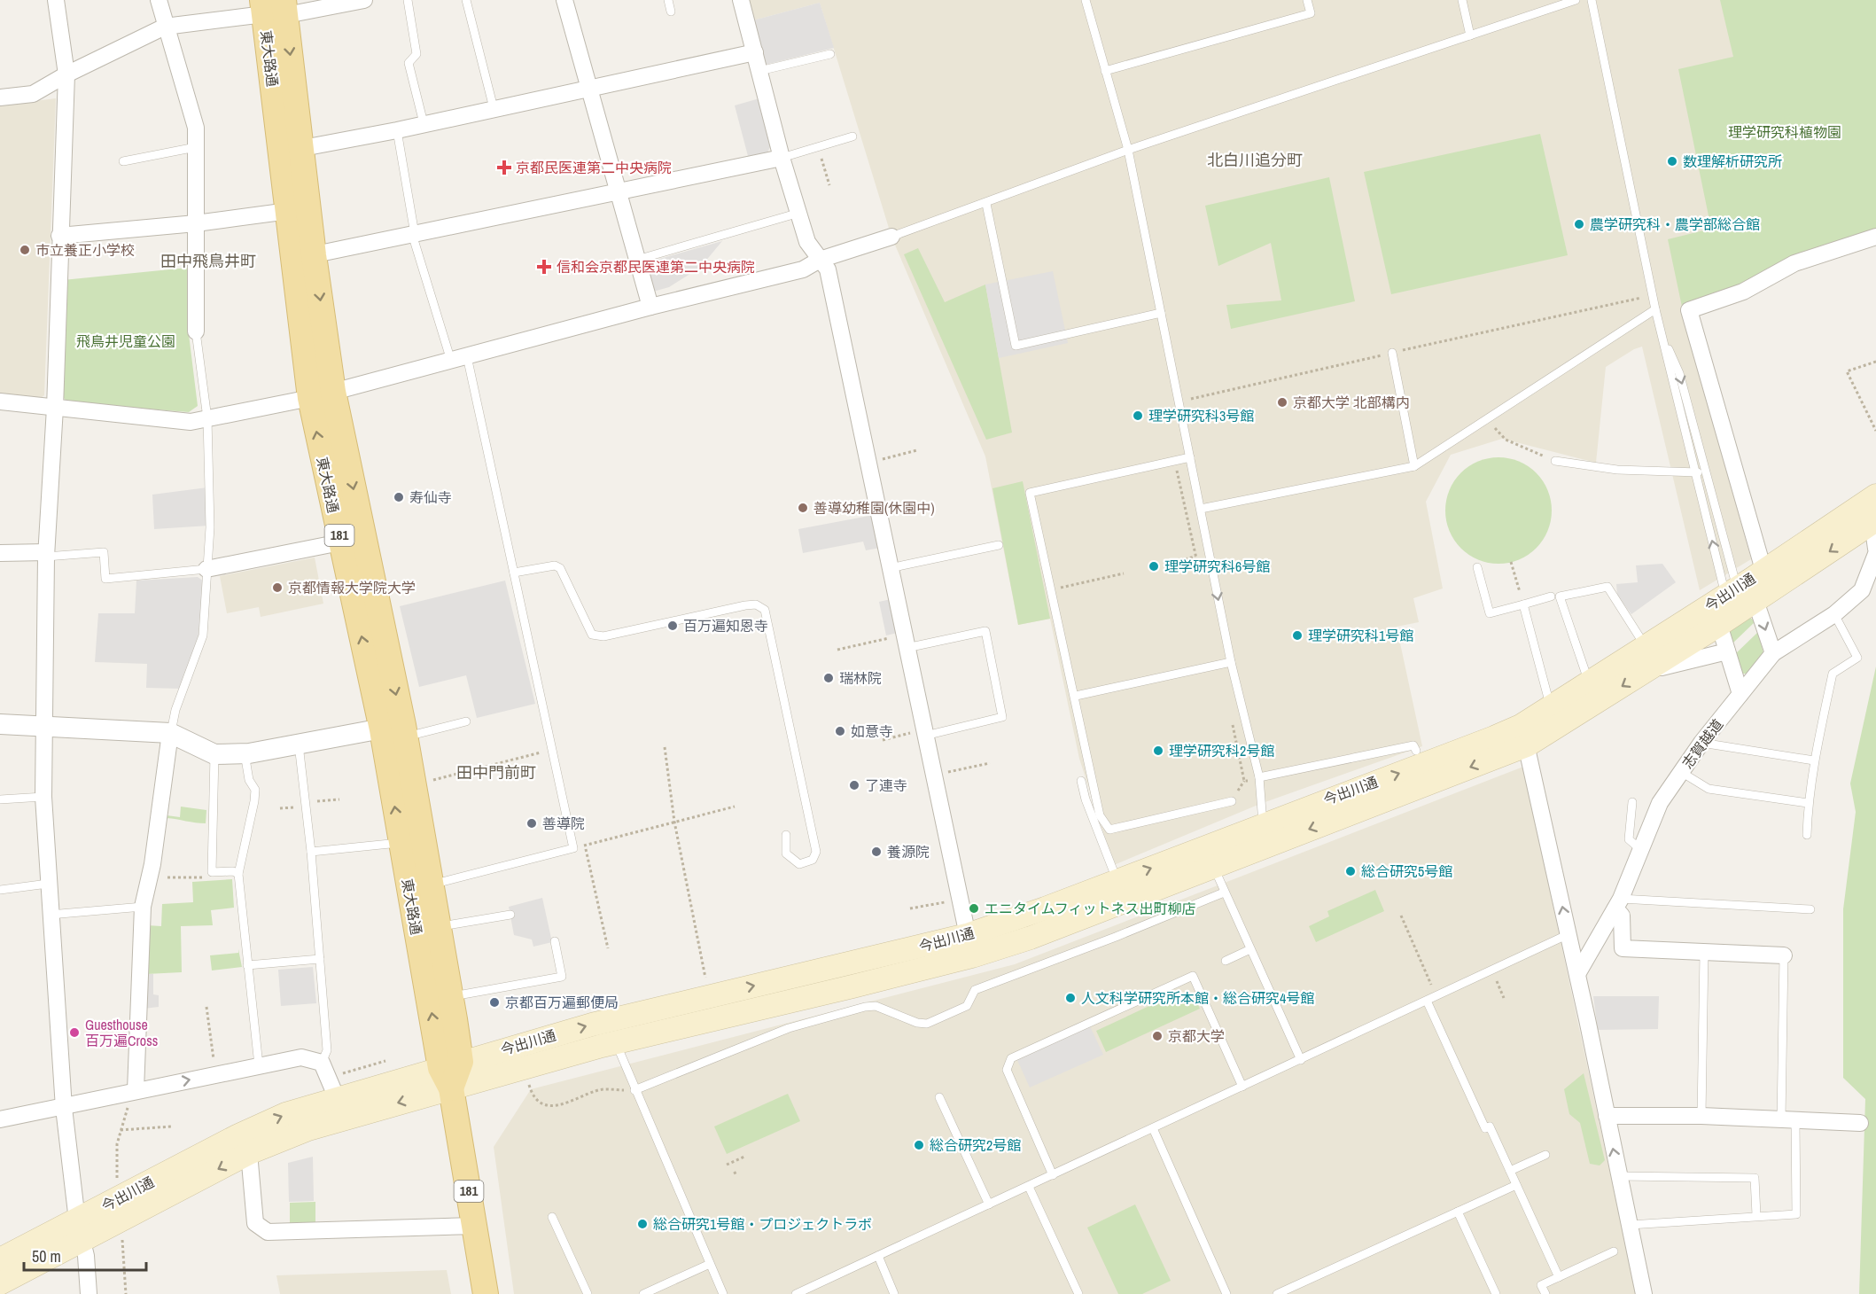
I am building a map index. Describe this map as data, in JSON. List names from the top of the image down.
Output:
{
  "streets": {
    "main road": ["東大路通", "181", "今出川通"],
    "street": ["志賀越道"]
  },
  "crossings": [
    ["東大路通", "今出川通"]
  ],
  "districts": ["北白川追分町", "田中飛鳥井町", "田中門前町"],
  "parks": ["理学研究科植物園", "飛鳥井児童公園"],
  "places": {
    "other": [
      "数理解析研究所",
      "農学研究科・農学部総合館",
      "市立養正小学校",
      "京都大学 北部構内",
      "理学研究科3号館",
      "寿仙寺",
      "善導幼稚園(休園中)",
      "理学研究科6号館",
      "京都情報大学院大学",
      "百万遍知恩寺",
      "理学研究科1号館",
      "瑞林院",
      "如意寺",
      "理学研究科2号館",
      "了連寺",
      "善導院",
      "養源院",
      "総合研究5号館",
      "エニタイムフィットネス出町柳店",
      "人文科学研究所本館・総合研究4号館",
      "京都百万遍郵便局",
      "Guesthouse 百万遍Cross",
      "京都大学",
      "総合研究2号館",
      "総合研究1号館・プロジェクトラボ"
    ],
    "health": ["京都民医連第二中央病院", "信和会京都民医連第二中央病院"]
  },
  "scale_bar": "50 m"
}
